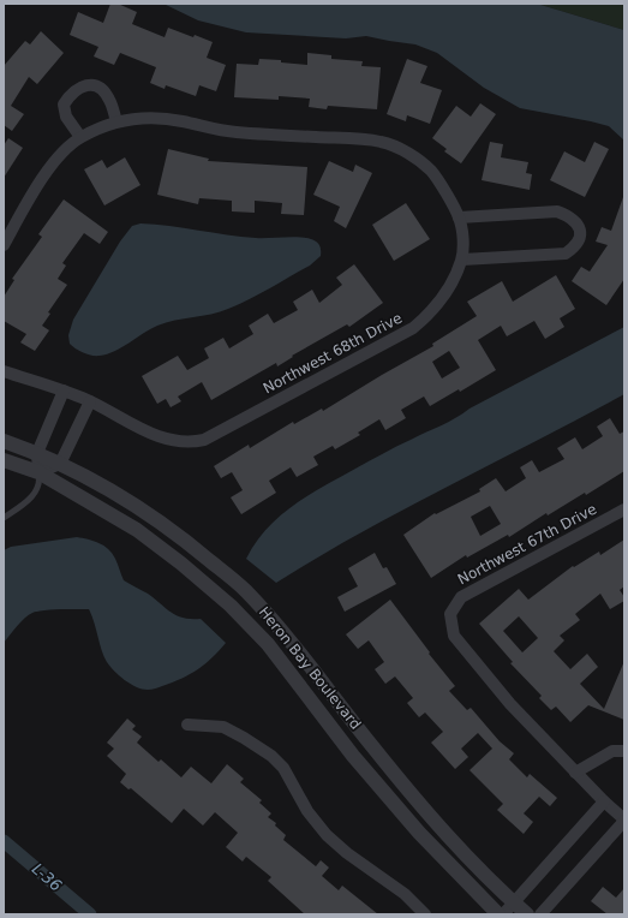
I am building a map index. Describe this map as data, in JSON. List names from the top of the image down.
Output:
{
  "streets": {
    "street": ["Northwest 68th Drive", "Northwest 67th Drive", "Heron Bay Boulevard"]
  },
  "water": ["L-36"]
}
